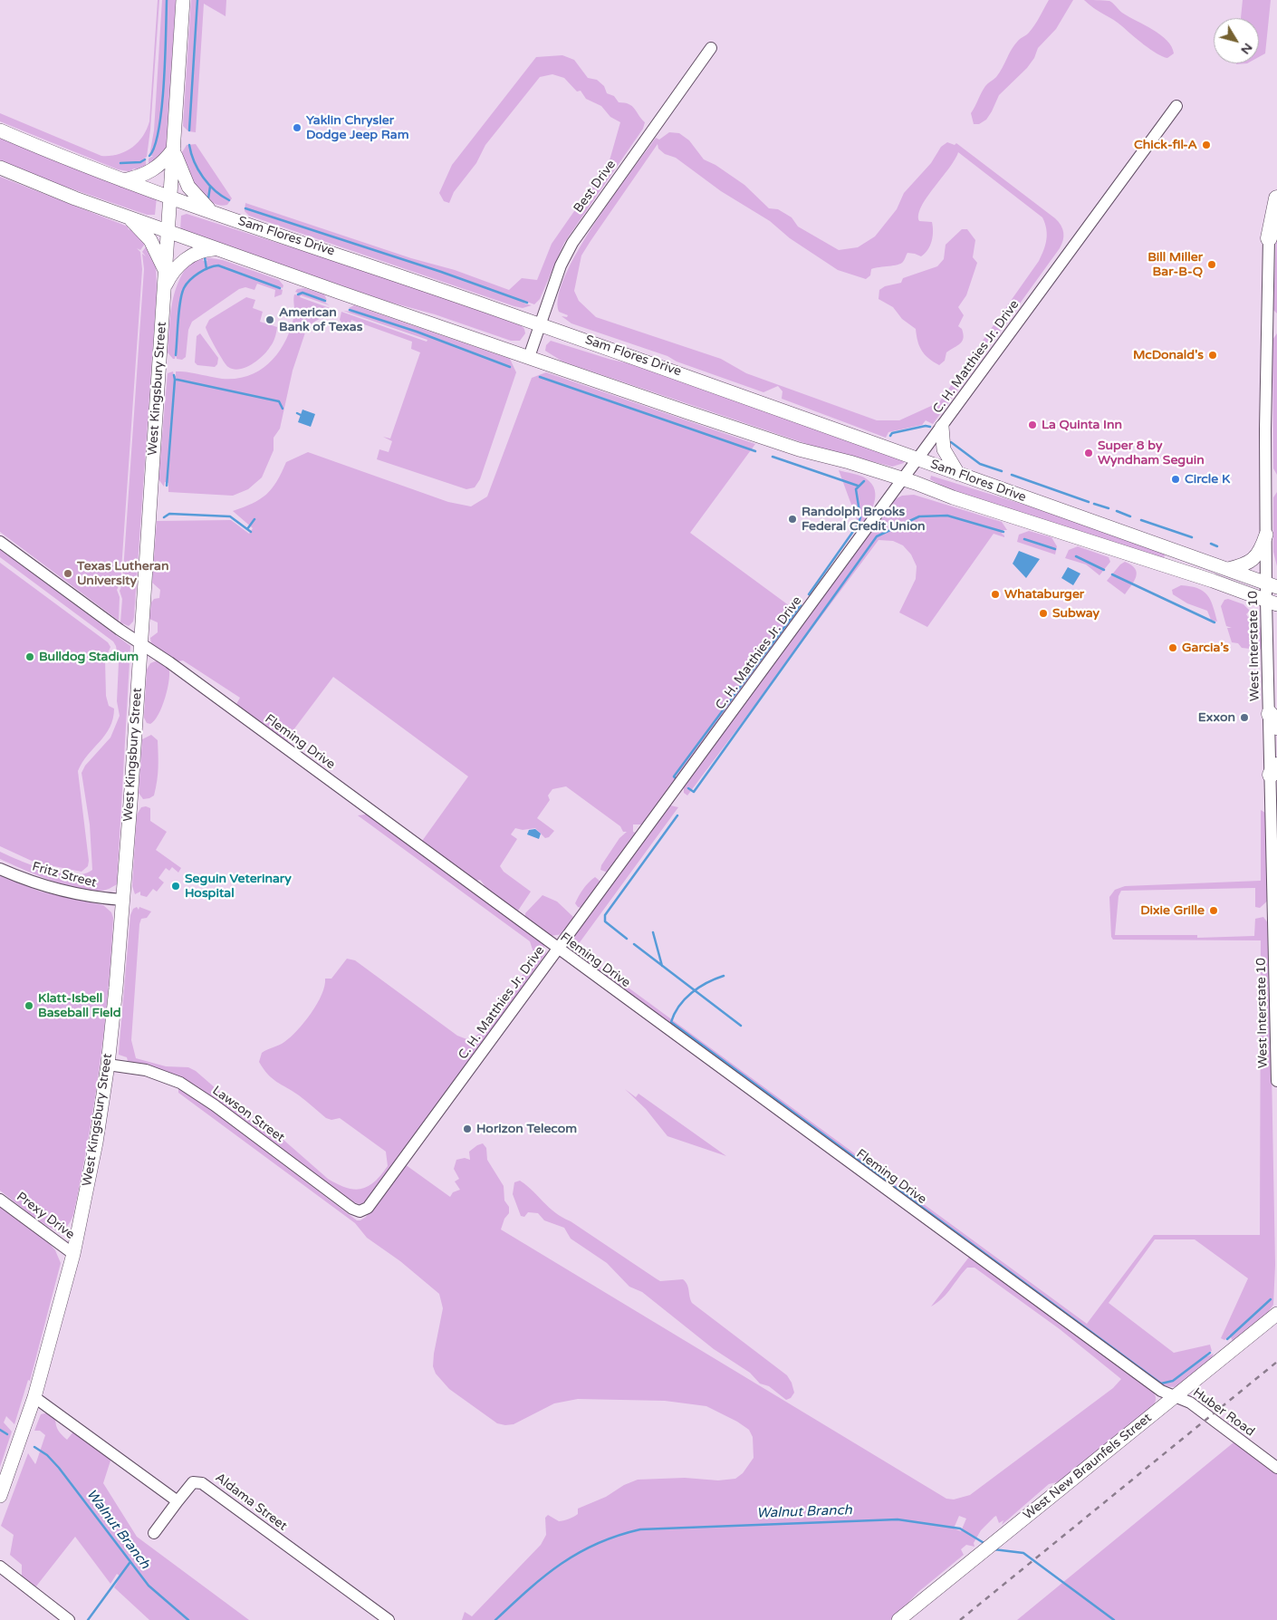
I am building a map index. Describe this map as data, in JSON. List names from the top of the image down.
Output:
{
  "streets": {
    "main road": ["Sam Flores Drive", "West Kingsbury Street", "West New Braunfels Street"],
    "street": [
      "Best Drive",
      "C. H. Matthies Jr. Drive",
      "West Interstate 10",
      "Fleming Drive",
      "Fritz Street",
      "Lawson Street",
      "Prexy Drive",
      "Huber Road",
      "Aldama Street"
    ]
  },
  "crossings": [
    ["Best Drive", "Sam Flores Drive"],
    ["Sam Flores Drive", "C. H. Matthies Jr. Drive"],
    ["Sam Flores Drive", "West Kingsbury Street"],
    ["Sam Flores Drive", "West Interstate 10"],
    ["C. H. Matthies Jr. Drive", "Fleming Drive"],
    ["C. H. Matthies Jr. Drive", "Lawson Street"],
    ["West Kingsbury Street", "Fleming Drive"],
    ["West Kingsbury Street", "Fritz Street"],
    ["West Kingsbury Street", "Lawson Street"],
    ["West Kingsbury Street", "Prexy Drive"],
    ["Fleming Drive", "Huber Road"],
    ["Fleming Drive", "West New Braunfels Street"],
    ["Huber Road", "West New Braunfels Street"]
  ],
  "water": ["Walnut Branch"],
  "places": [
    "Yaklin Chrysler Dodge Jeep Ram",
    "Chick-fil-A",
    "Bill Miller Bar-B-Q",
    "American Bank of Texas",
    "McDonald's",
    "La Quinta Inn",
    "Super 8 by Wyndham Seguin",
    "Circle K",
    "Randolph Brooks Federal Credit Union",
    "Texas Lutheran University",
    "Whataburger",
    "Subway",
    "Garcia’s",
    "Bulldog Stadium",
    "Exxon",
    "Seguin Veterinary Hospital",
    "Dixie Grille",
    "Klatt-Isbell Baseball Field",
    "Horizon Telecom"
  ],
  "north": "bottom right"
}
